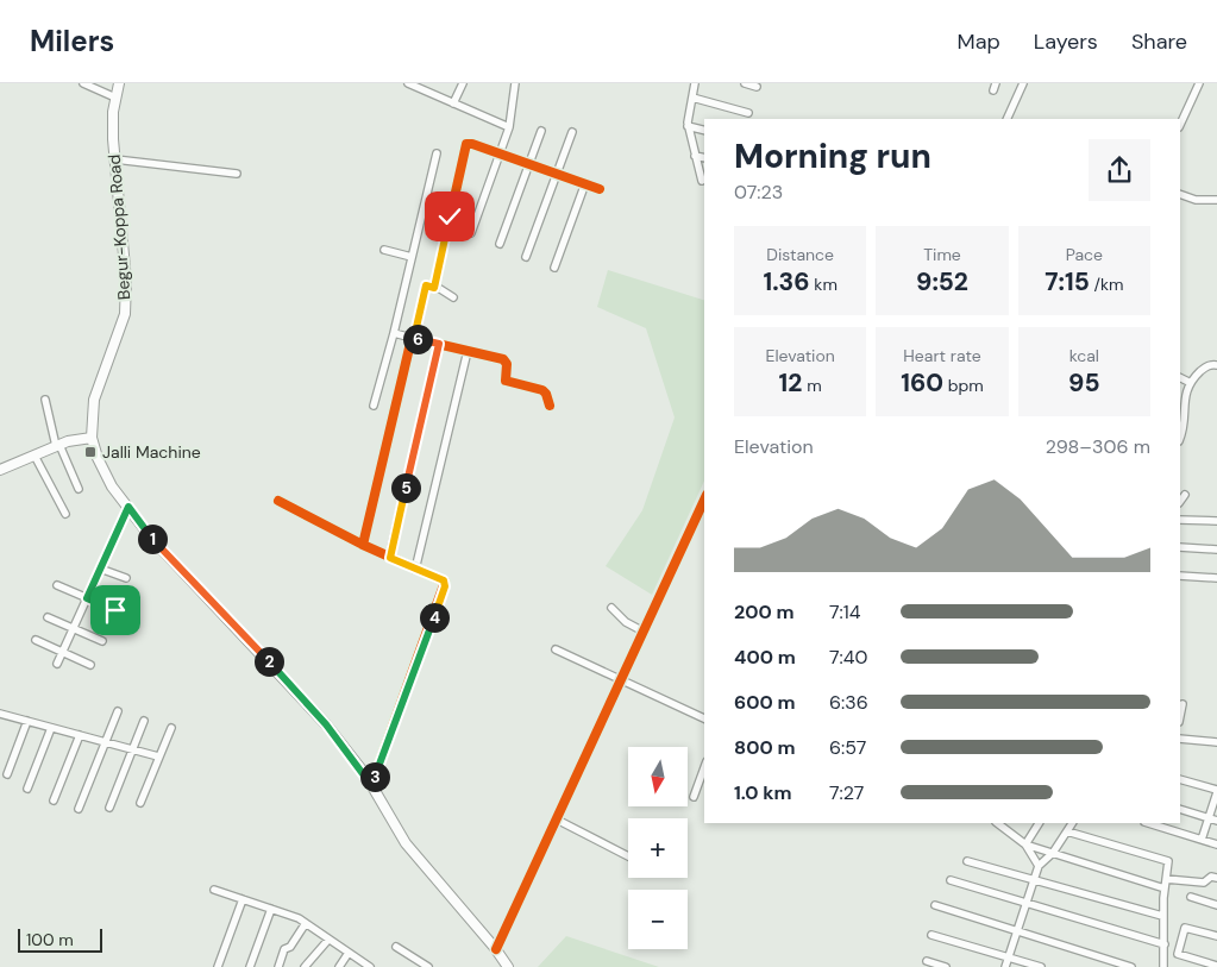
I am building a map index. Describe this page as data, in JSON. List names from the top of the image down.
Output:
{
  "streets": {
    "main road": ["Begur-Koppa Road"]
  },
  "places": {
    "transit": ["Jalli Machine"]
  },
  "scale_bar": "100 m",
  "north": "bottom",
  "page": {
    "header": "Milers",
    "nav": ["Map", "Layers", "Share"],
    "heading": ["Morning run", "07:23"],
    "stats": [
      ["Distance", "1.36 km"],
      ["Time", "9:52"],
      ["Pace", "7:15 /km"],
      ["Elevation", "12 m"],
      ["Heart rate", "160 bpm"],
      ["kcal", "95"]
    ],
    "pins": [
      "6",
      "5",
      "1",
      "4",
      "2",
      "3"
    ],
    "chart": ["Elevation", "298–306 m"],
    "list": [
      {
        "name": "200 m",
        "note": "7:14"
      },
      {
        "name": "400 m",
        "note": "7:40"
      },
      {
        "name": "600 m",
        "note": "6:36"
      },
      {
        "name": "800 m",
        "note": "6:57"
      },
      {
        "name": "1.0 km",
        "note": "7:27"
      }
    ],
    "map_buttons": ["+", "−"],
    "scale": "100 m"
  }
}
